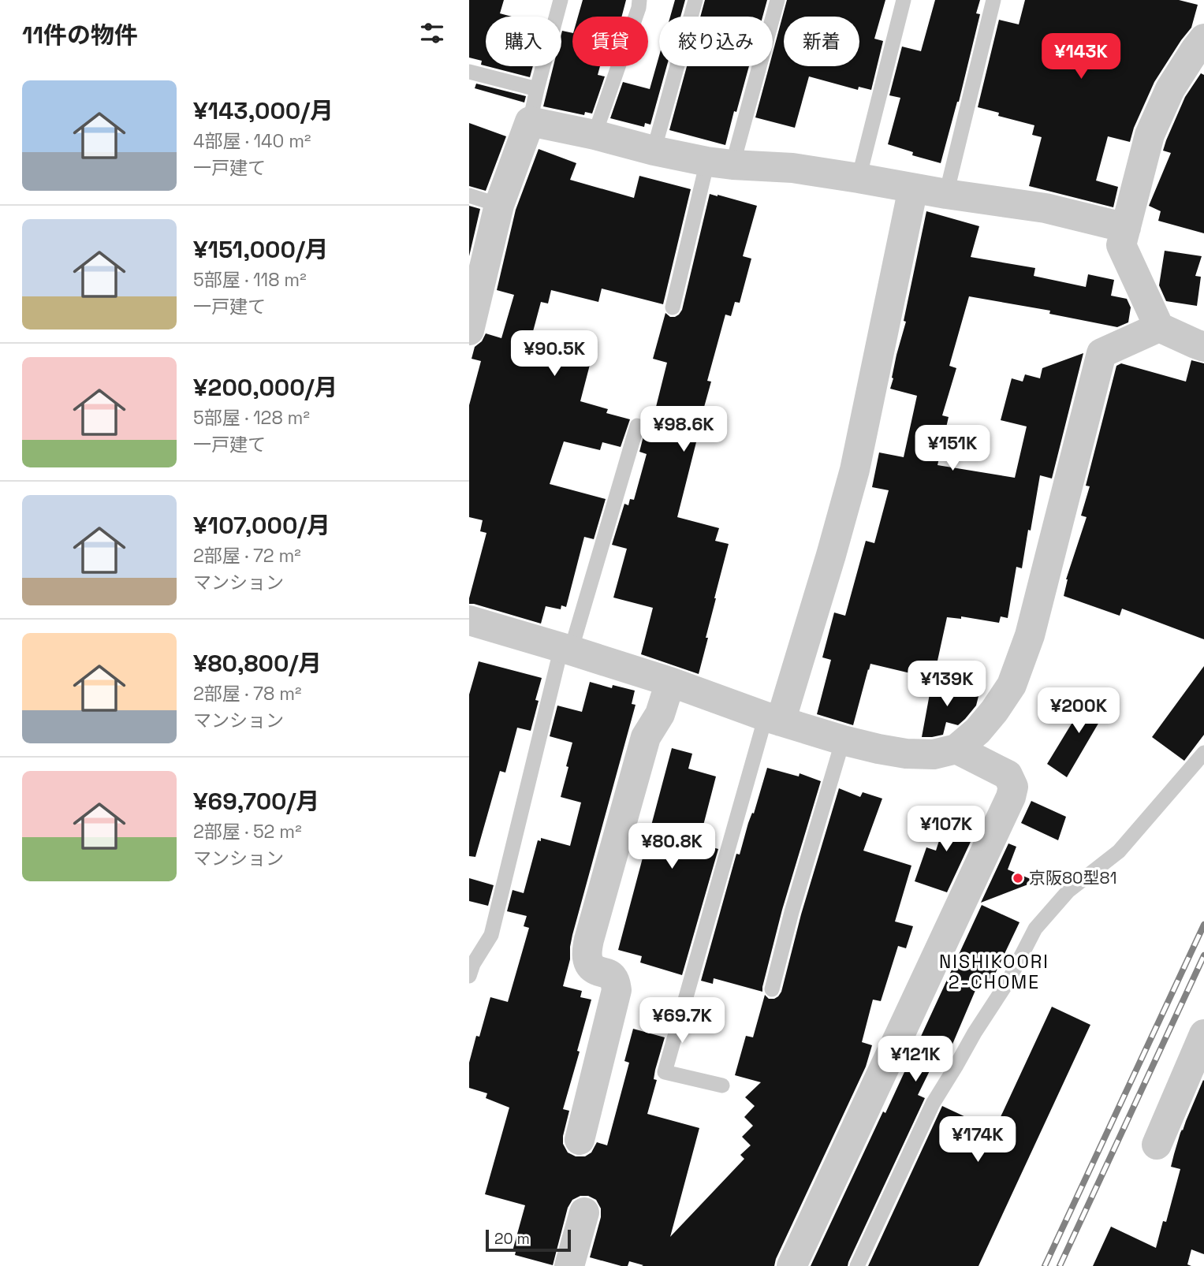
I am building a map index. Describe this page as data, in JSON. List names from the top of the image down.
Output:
{
  "districts": ["NISHIKOORI 2-CHOME"],
  "places": ["京阪80型81"],
  "scale_bar": "20 m",
  "page": {
    "heading": "11件の物件",
    "chip": [
      "購入",
      "賃貸",
      "絞り込み",
      "新着"
    ],
    "price": [
      "¥143K",
      "¥90.5K",
      "¥98.6K",
      "¥151K",
      "¥139K",
      "¥200K",
      "¥107K",
      "¥80.8K",
      "¥69.7K",
      "¥121K",
      "¥174K"
    ],
    "list": [
      {
        "name": "¥143,000/月",
        "note": "4部屋 · 140 m² · 一戸建て"
      },
      {
        "name": "¥151,000/月",
        "note": "5部屋 · 118 m² · 一戸建て"
      },
      {
        "name": "¥200,000/月",
        "note": "5部屋 · 128 m² · 一戸建て"
      },
      {
        "name": "¥107,000/月",
        "note": "2部屋 · 72 m² · マンション"
      },
      {
        "name": "¥80,800/月",
        "note": "2部屋 · 78 m² · マンション"
      },
      {
        "name": "¥69,700/月",
        "note": "2部屋 · 52 m² · マンション"
      }
    ],
    "scale": "20 m"
  }
}
